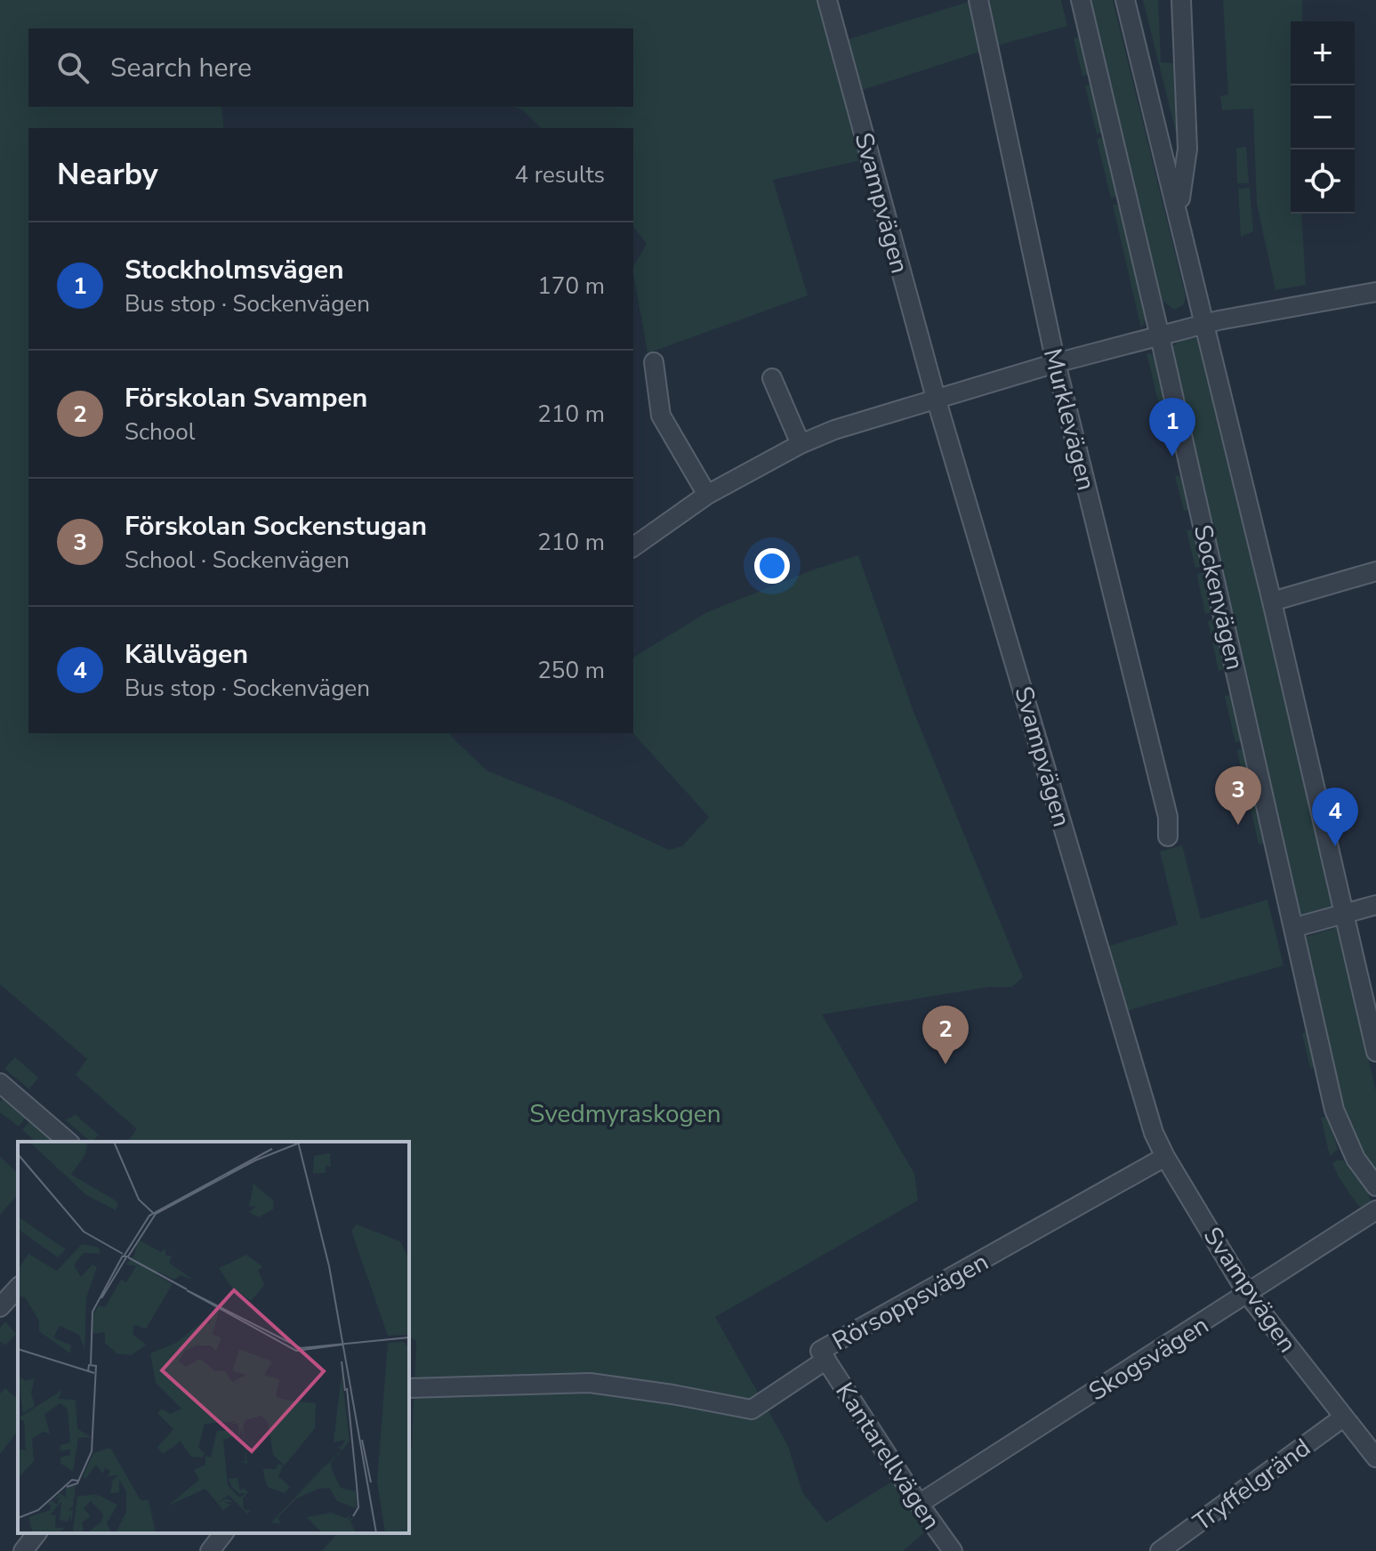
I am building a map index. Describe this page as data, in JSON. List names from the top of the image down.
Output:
{
  "streets": {
    "street": [
      "Svampvägen",
      "Murklevägen",
      "Sockenvägen",
      "Rörsoppsvägen",
      "Skogsvägen",
      "Kantarellvägen",
      "Tryffelgränd"
    ]
  },
  "crossings": [
    ["Svampvägen", "Rörsoppsvägen"],
    ["Svampvägen", "Skogsvägen"],
    ["Svampvägen", "Tryffelgränd"],
    ["Rörsoppsvägen", "Kantarellvägen"],
    ["Skogsvägen", "Kantarellvägen"]
  ],
  "parks": ["Svedmyraskogen"],
  "page": {
    "map_buttons": ["+", "−"],
    "search": "Search here",
    "heading": ["Nearby", "4 results"],
    "list": [
      {
        "mark": "1",
        "name": "Stockholmsvägen",
        "note": "Bus stop · Sockenvägen",
        "value": "170 m"
      },
      {
        "mark": "2",
        "name": "Förskolan Svampen",
        "note": "School",
        "value": "210 m"
      },
      {
        "mark": "3",
        "name": "Förskolan Sockenstugan",
        "note": "School · Sockenvägen",
        "value": "210 m"
      },
      {
        "mark": "4",
        "name": "Källvägen",
        "note": "Bus stop · Sockenvägen",
        "value": "250 m"
      }
    ],
    "pins": [
      "1",
      "3",
      "4",
      "2"
    ]
  }
}
